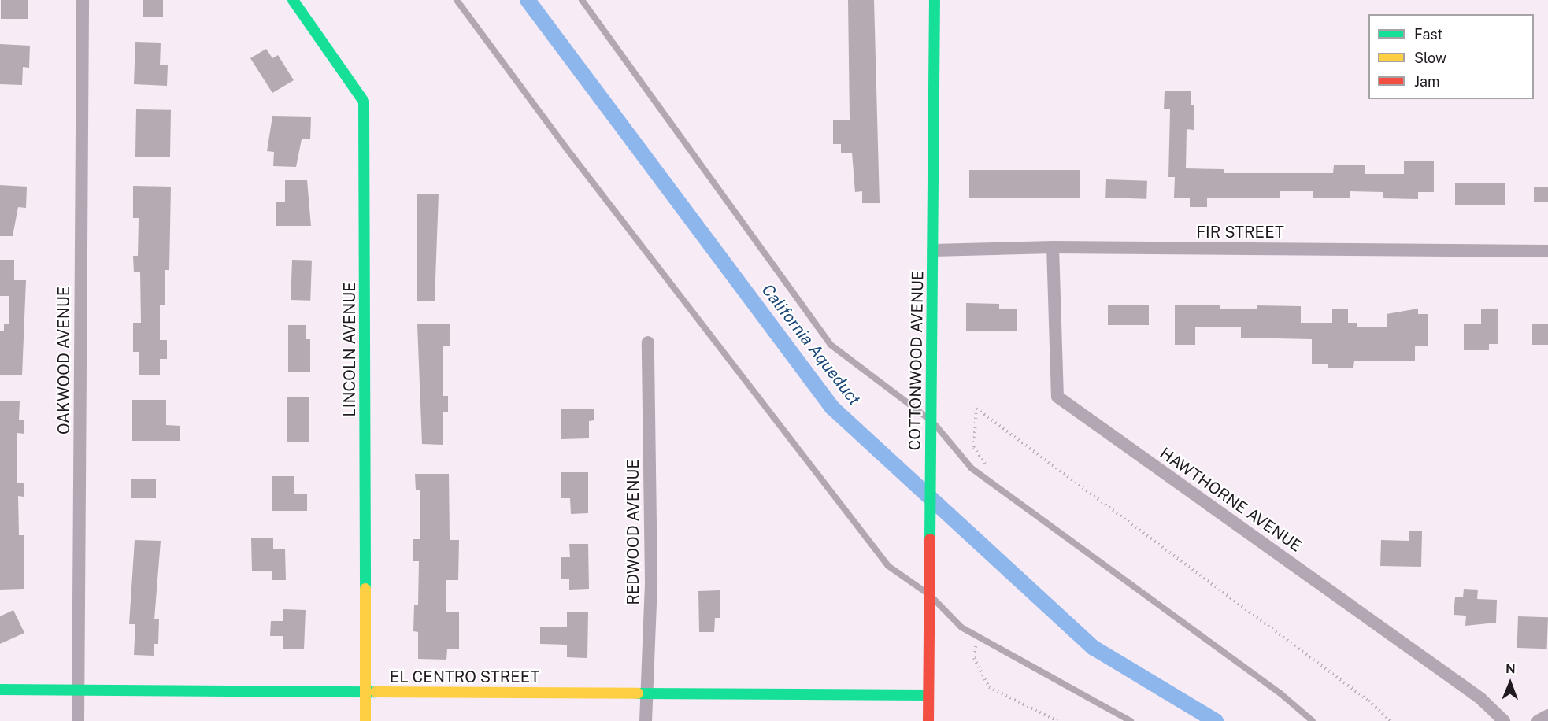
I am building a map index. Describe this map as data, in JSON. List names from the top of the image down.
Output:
{
  "streets": {
    "street": [
      "FIR STREET",
      "LINCOLN AVENUE",
      "OAKWOOD AVENUE",
      "COTTONWOOD AVENUE",
      "HAWTHORNE AVENUE",
      "REDWOOD AVENUE",
      "EL CENTRO STREET"
    ]
  },
  "crossings": [
    ["FIR STREET", "COTTONWOOD AVENUE"],
    ["FIR STREET", "HAWTHORNE AVENUE"],
    ["LINCOLN AVENUE", "EL CENTRO STREET"],
    ["OAKWOOD AVENUE", "EL CENTRO STREET"],
    ["COTTONWOOD AVENUE", "EL CENTRO STREET"],
    ["REDWOOD AVENUE", "EL CENTRO STREET"]
  ],
  "water": ["California Aqueduct"],
  "legend": ["Fast", "Slow", "Jam"],
  "north": "top"
}
